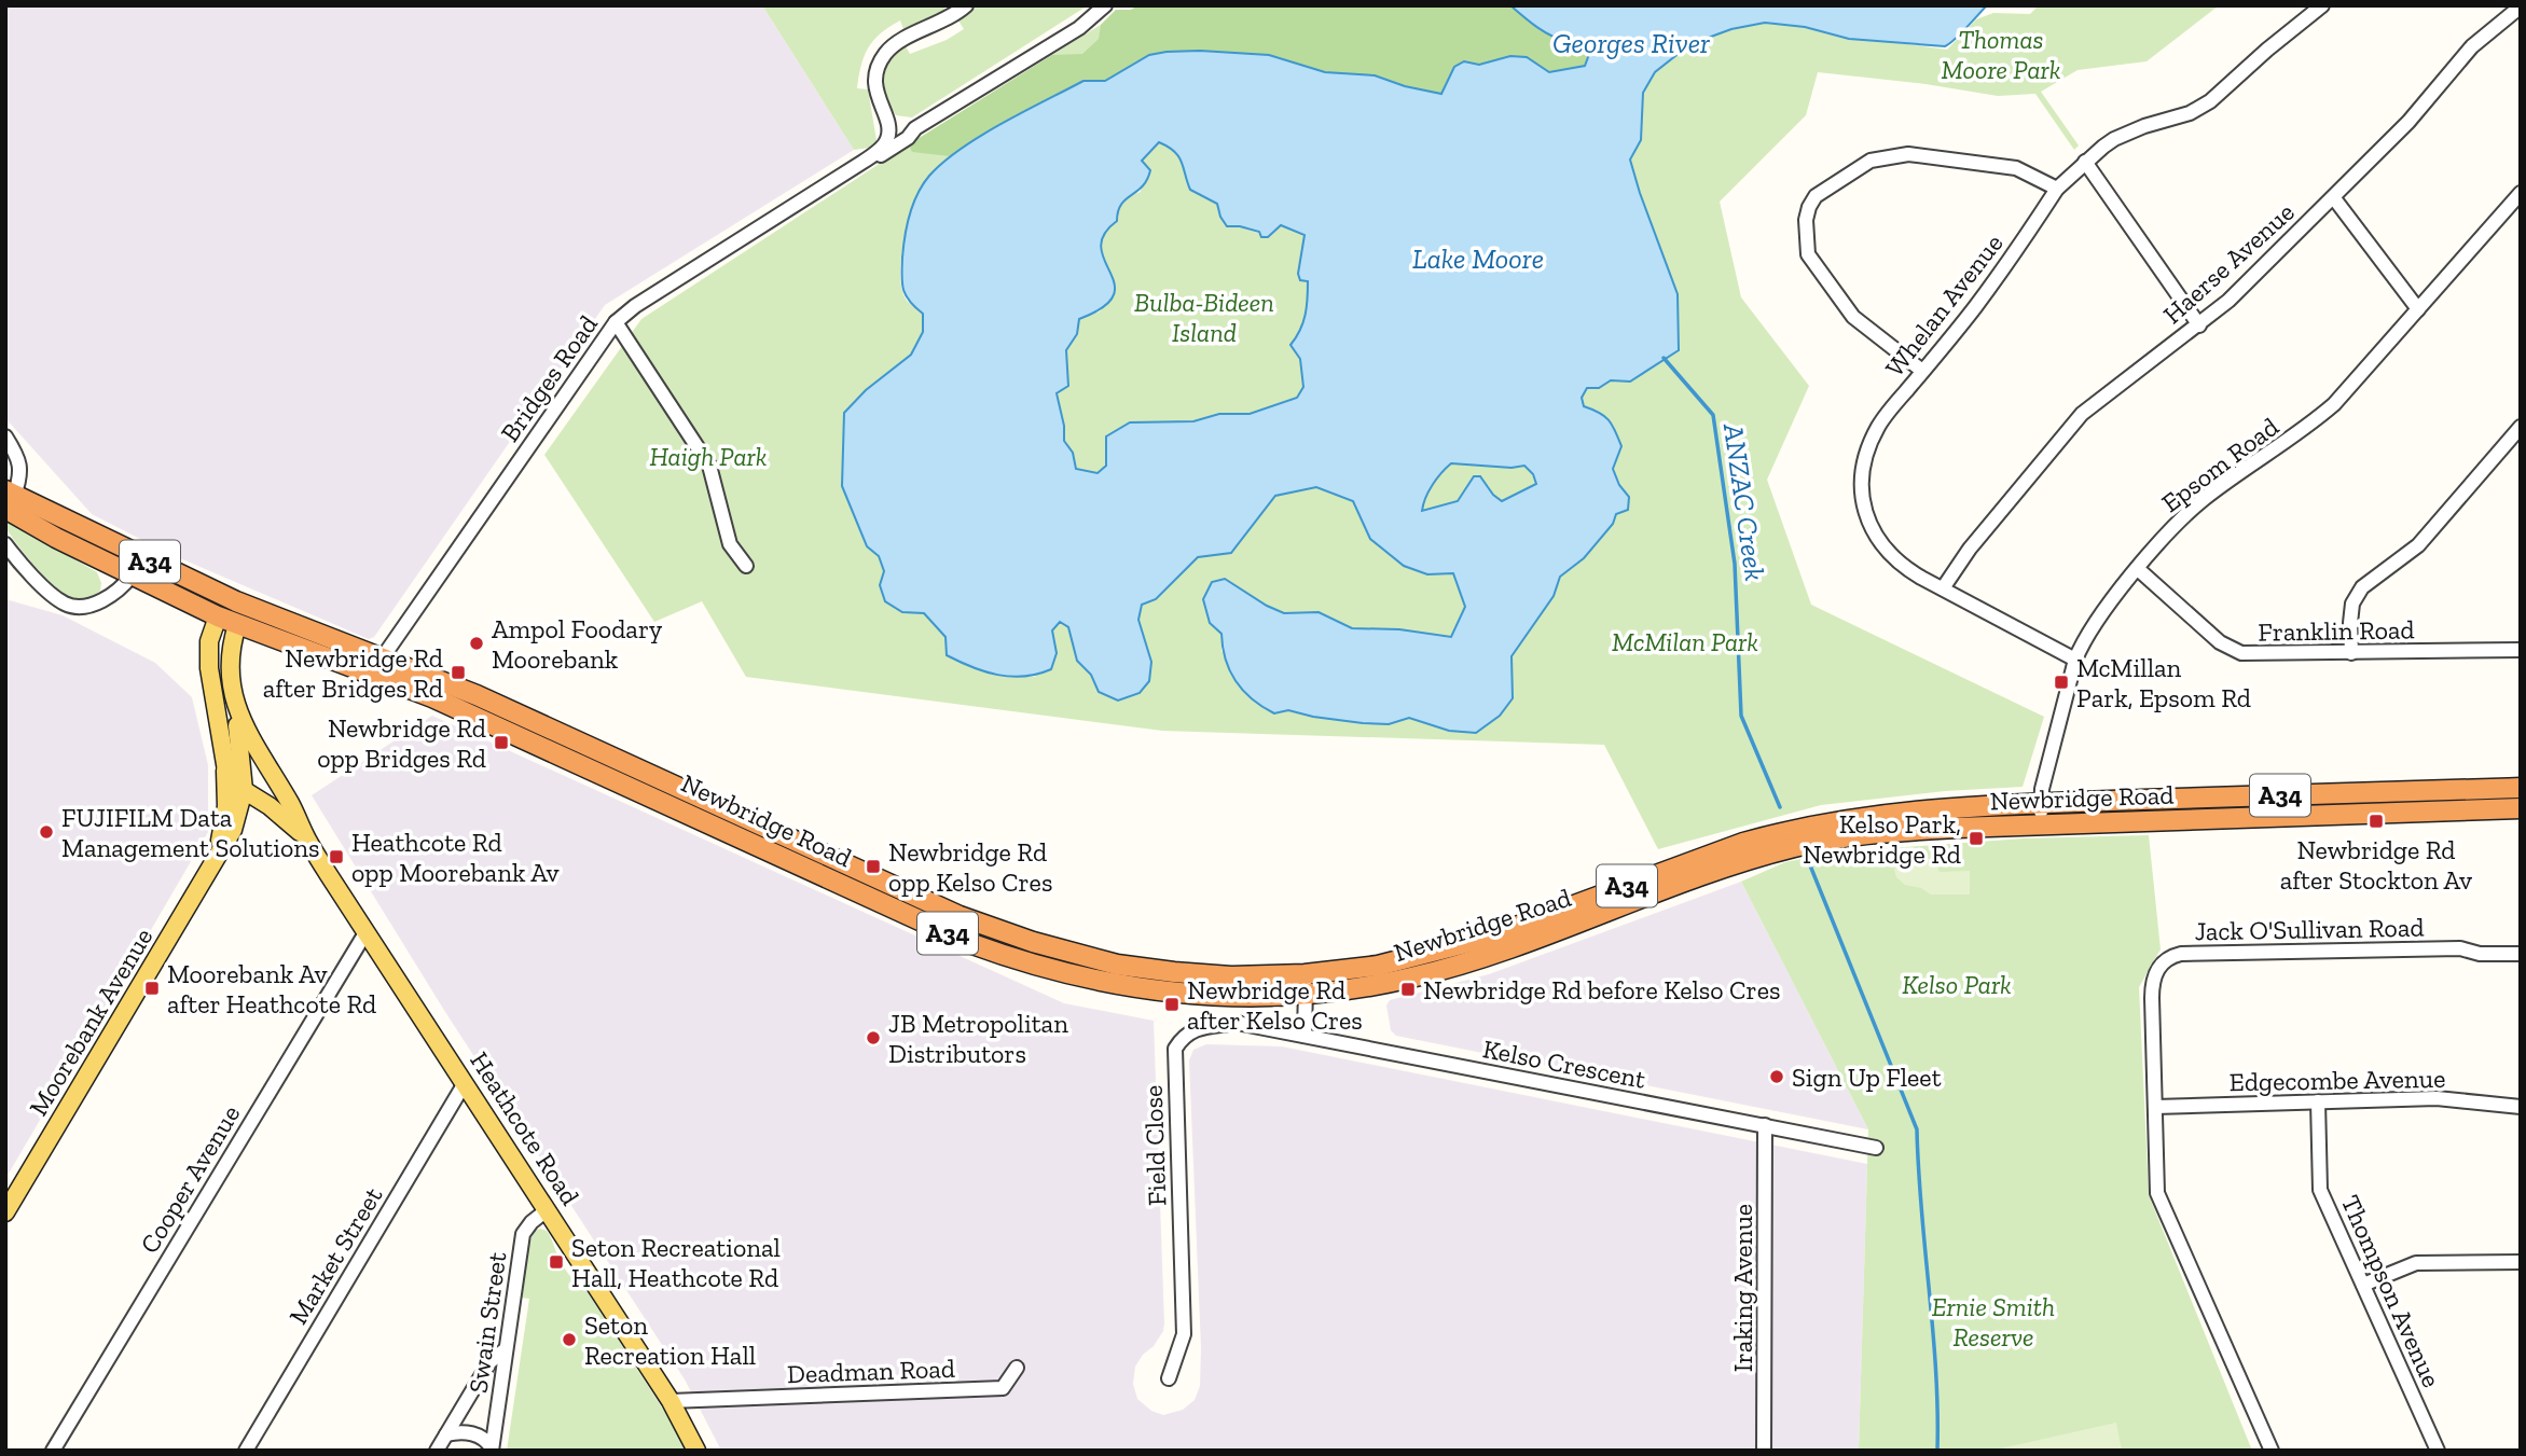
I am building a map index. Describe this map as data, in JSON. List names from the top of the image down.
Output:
{
  "streets": {
    "highway": ["A34", "Newbridge Road", "Heathcote Road"],
    "main road": ["Moorebank Avenue"],
    "street": [
      "Haerse Avenue",
      "Whelan Avenue",
      "Bridges Road",
      "Epsom Road",
      "Franklin Road",
      "Jack O'Sullivan Road",
      "Kelso Crescent",
      "Edgecombe Avenue",
      "Field Close",
      "Cooper Avenue",
      "Market Street",
      "Iraking Avenue",
      "Thompson Avenue",
      "Swain Street",
      "Deadman Road"
    ]
  },
  "crossings": [
    ["Haerse Avenue", "Whelan Avenue"],
    ["Whelan Avenue", "Epsom Road"],
    ["Bridges Road", "Newbridge Road"],
    ["Epsom Road", "Franklin Road"],
    ["Epsom Road", "Newbridge Road"],
    ["Newbridge Road", "Heathcote Road"],
    ["Jack O'Sullivan Road", "Edgecombe Avenue"],
    ["Moorebank Avenue", "Heathcote Road"],
    ["Kelso Crescent", "Field Close"],
    ["Kelso Crescent", "Iraking Avenue"],
    ["Edgecombe Avenue", "Thompson Avenue"],
    ["Heathcote Road", "Cooper Avenue"],
    ["Heathcote Road", "Market Street"],
    ["Heathcote Road", "Swain Street"],
    ["Heathcote Road", "Deadman Road"]
  ],
  "water": ["Georges River", "Lake Moore", "ANZAC Creek"],
  "parks": [
    "Thomas Moore Park",
    "Bulba-Bideen Island",
    "Haigh Park",
    "McMilan Park",
    "Kelso Park",
    "Ernie Smith Reserve"
  ],
  "places": {
    "other": [
      "Ampol Foodary Moorebank",
      "FUJIFILM Data Management Solutions",
      "JB Metropolitan Distributors",
      "Sign Up Fleet",
      "Seton Recreation Hall"
    ],
    "transit": [
      "Newbridge Rd after Bridges Rd",
      "McMillan Park, Epsom Rd",
      "Newbridge Rd opp Bridges Rd",
      "Newbridge Rd after Stockton Av",
      "Kelso Park, Newbridge Rd",
      "Heathcote Rd opp Moorebank Av",
      "Newbridge Rd opp Kelso Cres",
      "Moorebank Av after Heathcote Rd",
      "Newbridge Rd before Kelso Cres",
      "Newbridge Rd after Kelso Cres",
      "Seton Recreational Hall, Heathcote Rd"
    ]
  }
}
